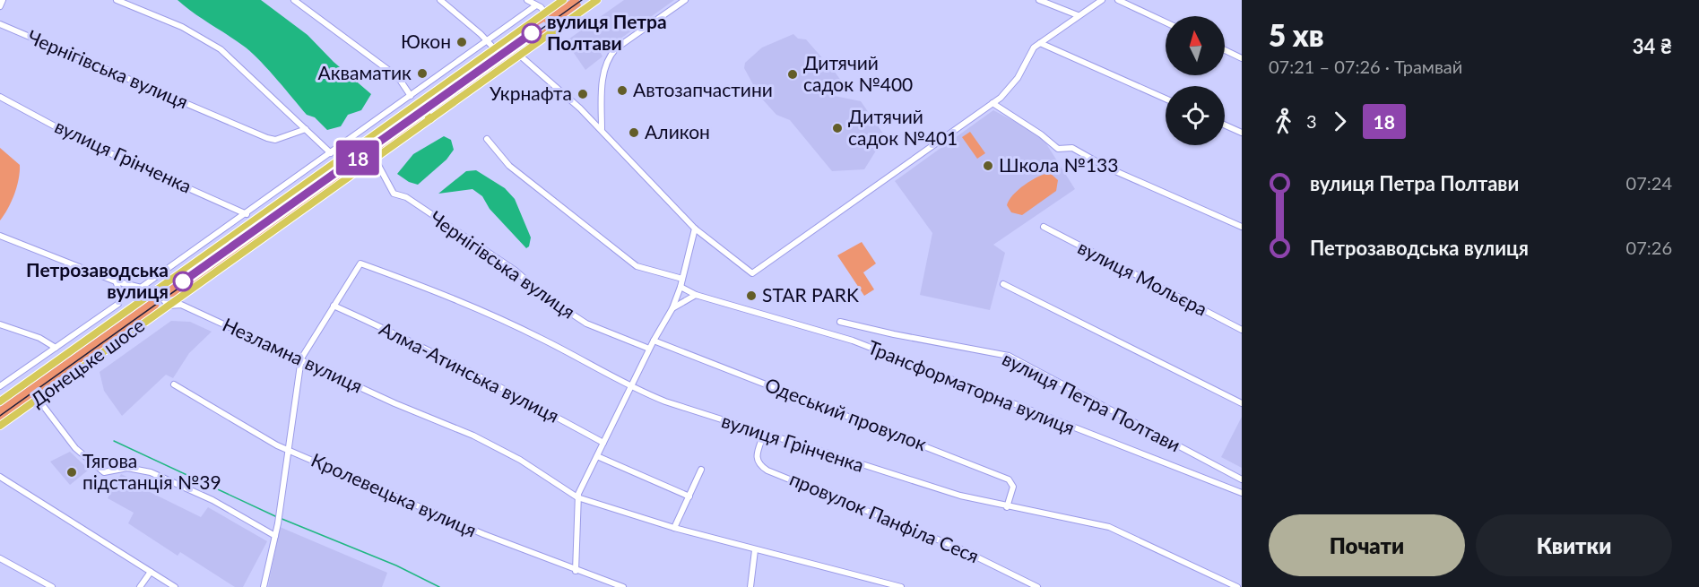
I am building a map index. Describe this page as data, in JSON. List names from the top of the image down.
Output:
{
  "streets": {
    "highway": ["Донецьке шосе"],
    "street": [
      "Чернігівська вулиця",
      "вулиця Грінченка",
      "вулиця Мольєра",
      "Незламна вулиця",
      "Алма-Атинська вулиця",
      "Трансформаторна вулиця",
      "вулиця Петра Полтави",
      "Одеський провулок",
      "Кролевецька вулиця",
      "провулок Панфіла Сеся"
    ]
  },
  "crossings": [
    ["Чернігівська вулиця", "Донецьке шосе"],
    ["вулиця Грінченка", "Донецьке шосе"],
    ["вулиця Грінченка", "Алма-Атинська вулиця"],
    ["вулиця Грінченка", "Одеський провулок"],
    ["вулиця Грінченка", "провулок Панфіла Сеся"],
    ["Незламна вулиця", "Донецьке шосе"]
  ],
  "places": [
    "вулиця Петра Полтави",
    "Юкон",
    "Акваматик",
    "Дитячий садок №400",
    "Автозапчастини",
    "Укрнафта",
    "Дитячий садок №401",
    "Аликон",
    "Школа №133",
    "Петрозаводська вулиця",
    "STAR PARK",
    "Тягова пiдстанцiя №39"
  ],
  "lines": ["tram line 18"],
  "north": "top",
  "page": {
    "on_map": "18",
    "heading": ["5 хв", "07:21 – 07:26 · Трамвай", "34 ₴"],
    "legs": ["3", "18"],
    "list": [
      {
        "name": "вулиця Петра Полтави",
        "value": "07:24"
      },
      {
        "name": "Петрозаводська вулиця",
        "value": "07:26"
      }
    ],
    "buttons": ["Почати", "Квитки"]
  }
}
